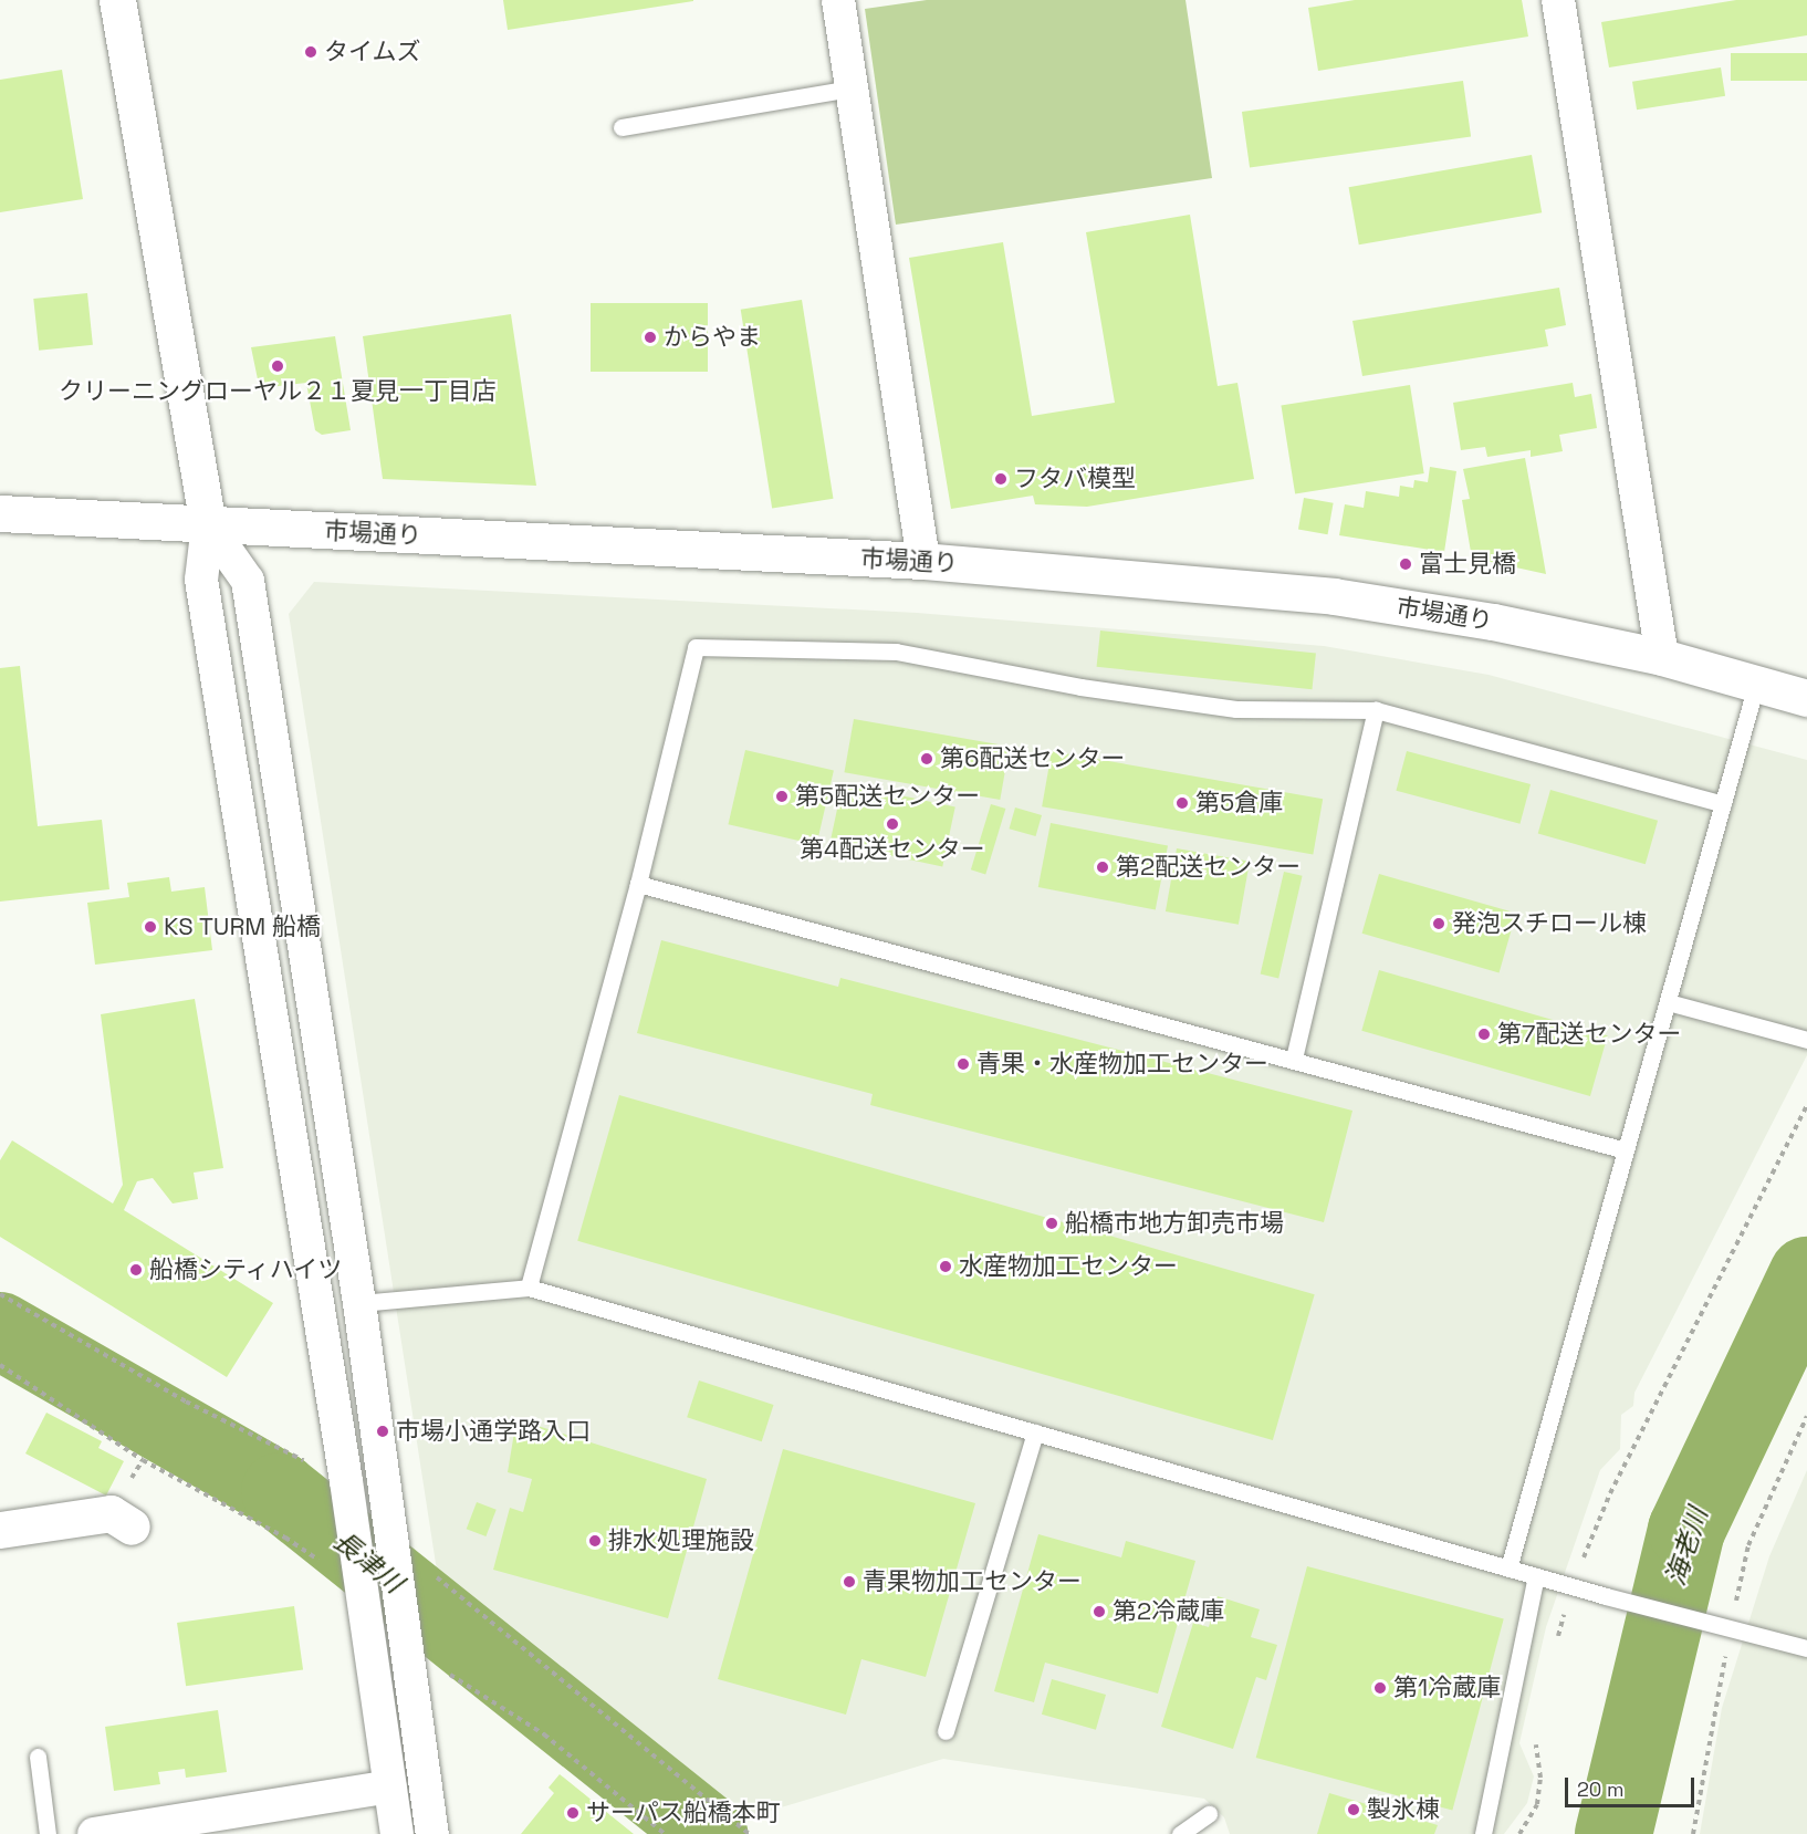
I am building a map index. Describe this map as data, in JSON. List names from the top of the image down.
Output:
{
  "streets": {
    "street": ["市場通り"]
  },
  "water": ["海老川", "長津川"],
  "places": [
    "タイムズ",
    "からやま",
    "クリーニングローヤル２１夏見一丁目店",
    "フタバ模型",
    "富士見橋",
    "第6配送センター",
    "第5配送センター",
    "第5倉庫",
    "第4配送センター",
    "第2配送センター",
    "発泡スチロール棟",
    "KS TURM 船橋",
    "第7配送センター",
    "青果・水産物加工センター",
    "船橋市地方卸売市場",
    "水産物加工センター",
    "船橋シティハイツ",
    "市場小通学路入口",
    "排水処理施設",
    "青果物加工センター",
    "第2冷蔵庫",
    "第1冷蔵庫",
    "製氷棟",
    "サーパス船橋本町"
  ],
  "scale_bar": "20 m"
}
